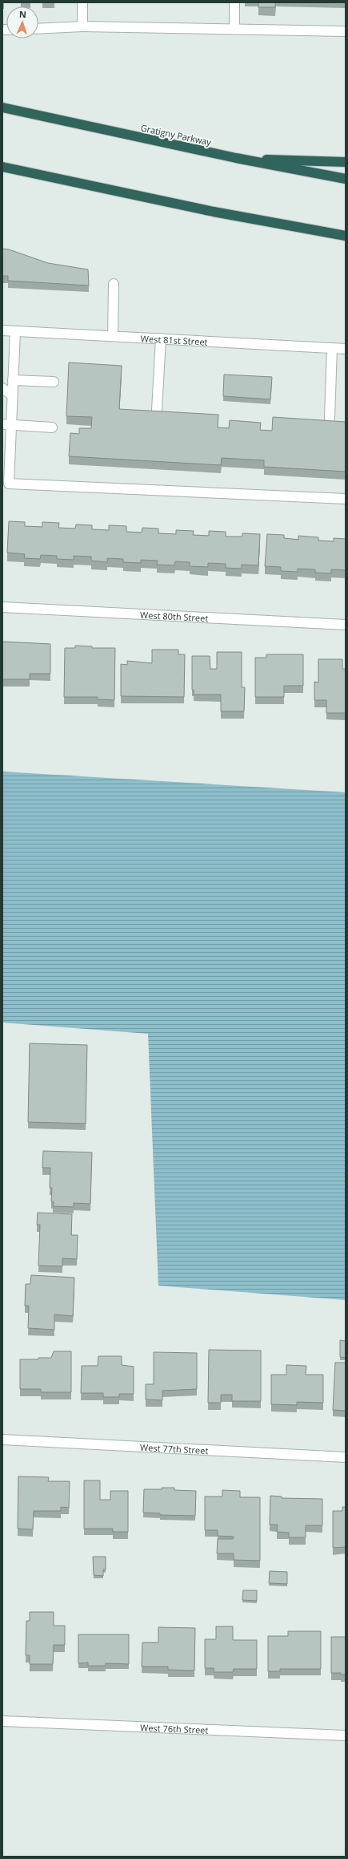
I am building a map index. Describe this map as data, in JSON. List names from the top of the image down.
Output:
{
  "streets": {
    "highway": ["Gratigny Parkway"],
    "street": [
      "West 81st Street",
      "West 80th Street",
      "West 77th Street",
      "West 76th Street"
    ]
  },
  "north": "top"
}
